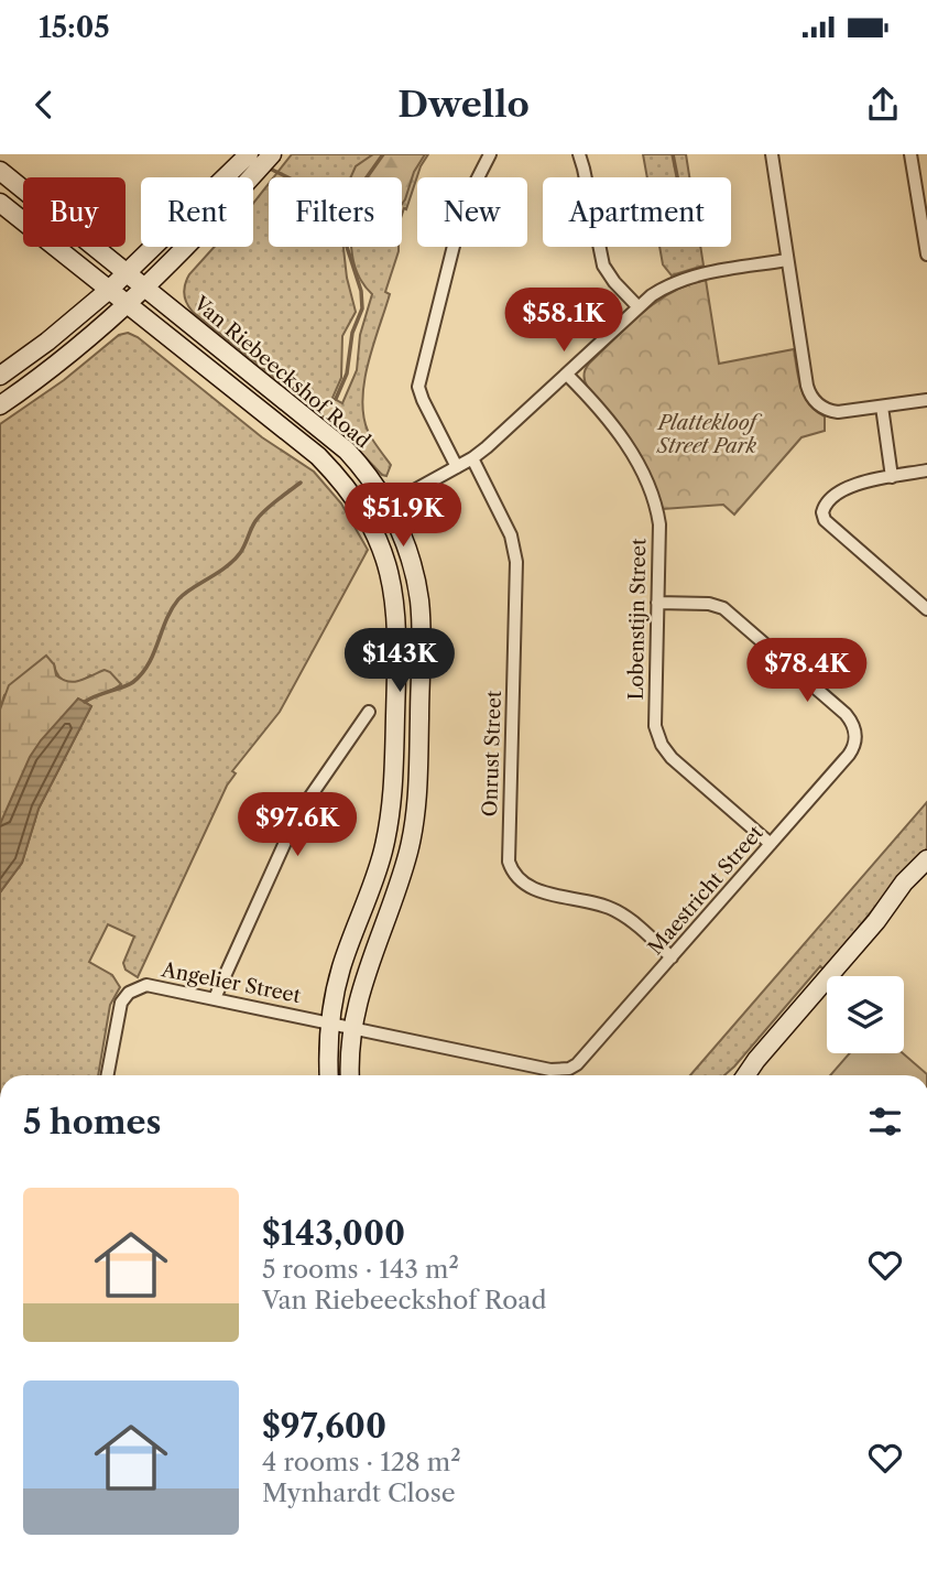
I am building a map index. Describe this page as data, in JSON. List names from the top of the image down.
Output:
{
  "streets": {
    "street": [
      "Van Riebeeckshof Road",
      "Lobenstijn Street",
      "Onrust Street",
      "Maestricht Street",
      "Angelier Street"
    ]
  },
  "crossings": [
    ["Van Riebeeckshof Road", "Maestricht Street"],
    ["Van Riebeeckshof Road", "Angelier Street"],
    ["Lobenstijn Street", "Maestricht Street"],
    ["Onrust Street", "Maestricht Street"],
    ["Maestricht Street", "Angelier Street"]
  ],
  "parks": ["Plattekloof Street Park"],
  "page": {
    "status": "15:05",
    "header": "Dwello",
    "chip": [
      "Buy",
      "Rent",
      "Filters",
      "New",
      "Apartment"
    ],
    "price": [
      "$58.1K",
      "$51.9K",
      "$143K",
      "$78.4K",
      "$97.6K"
    ],
    "heading": "5 homes",
    "list": [
      {
        "name": "$143,000",
        "note": "5 rooms · 143 m² · Van Riebeeckshof Road"
      },
      {
        "name": "$97,600",
        "note": "4 rooms · 128 m² · Mynhardt Close"
      }
    ]
  }
}
